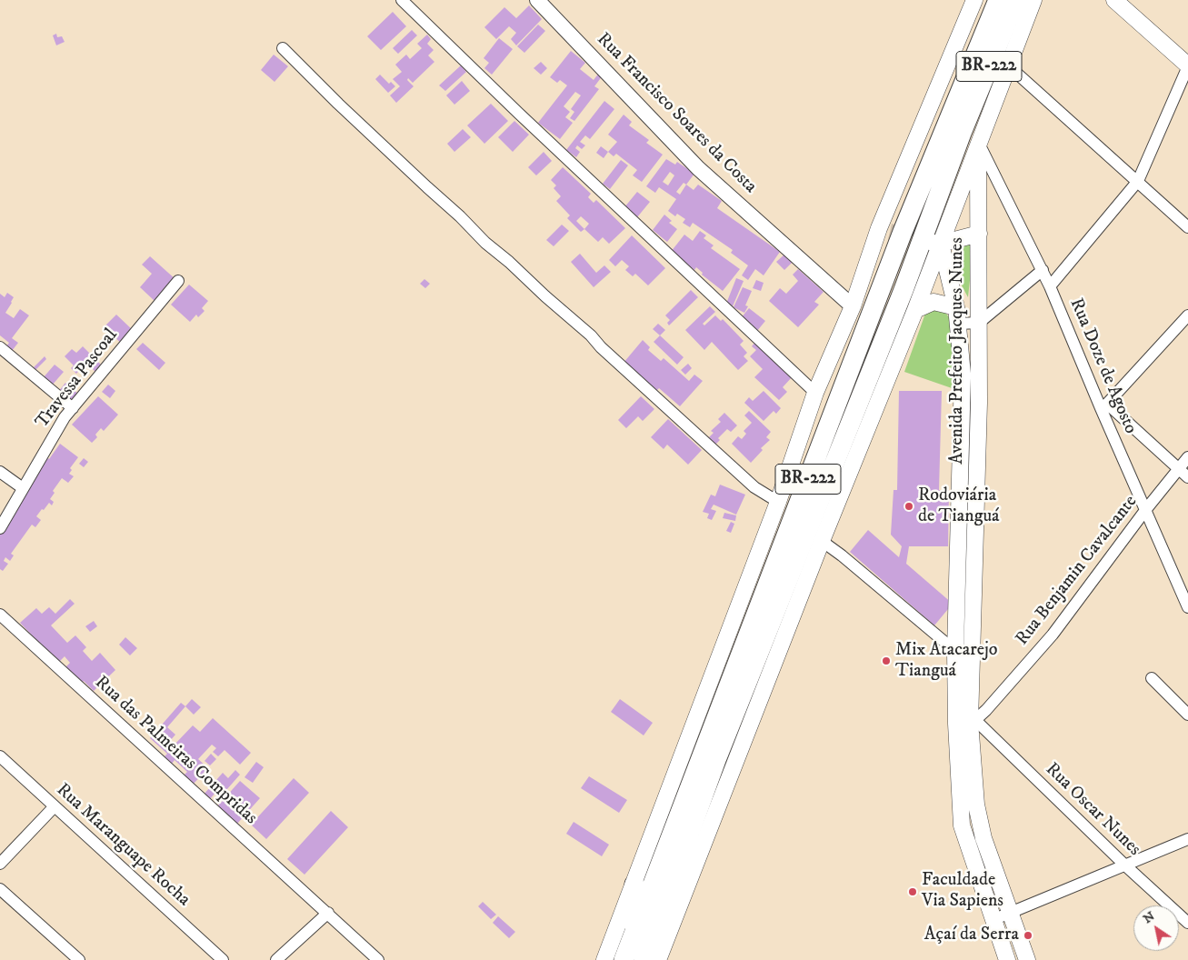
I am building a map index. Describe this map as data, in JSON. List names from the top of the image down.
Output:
{
  "streets": {
    "highway": ["BR-222"],
    "main road": ["Avenida Prefeito Jacques Nunes"],
    "street": [
      "Rua Francisco Soares da Costa",
      "Rua Doze de Agosto",
      "Travessa Pascoal",
      "Rua Benjamin Cavalcante",
      "Rua das Palmeiras Compridas",
      "Rua Oscar Nunes",
      "Rua Maranguape Rocha"
    ]
  },
  "crossings": [
    ["BR-222", "Rua Francisco Soares da Costa"],
    ["BR-222", "Avenida Prefeito Jacques Nunes"],
    ["BR-222", "Rua Doze de Agosto"],
    ["Avenida Prefeito Jacques Nunes", "Rua Doze de Agosto"],
    ["Avenida Prefeito Jacques Nunes", "Rua Benjamin Cavalcante"],
    ["Avenida Prefeito Jacques Nunes", "Rua Oscar Nunes"],
    ["Rua Doze de Agosto", "Rua Benjamin Cavalcante"],
    ["Rua Benjamin Cavalcante", "Rua Oscar Nunes"]
  ],
  "places": [
    "Rodoviária de Tianguá",
    "Mix Atacarejo Tianguá",
    "Faculdade Via Sapiens",
    "Açaí da Serra"
  ],
  "north": "top left"
}
